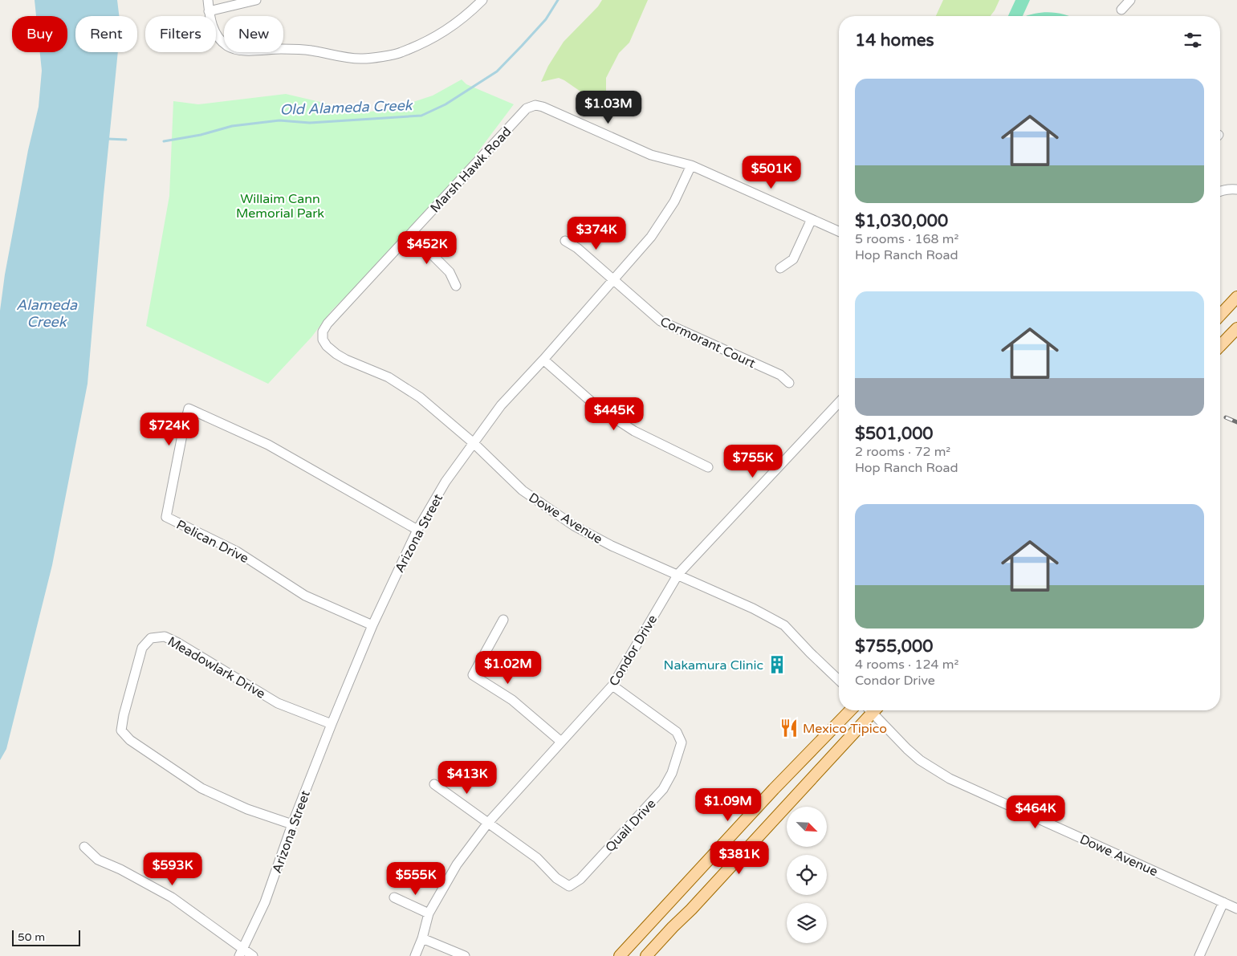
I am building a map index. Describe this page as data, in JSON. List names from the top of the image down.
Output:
{
  "streets": {
    "street": [
      "Marsh Hawk Road",
      "Cormorant Court",
      "Dowe Avenue",
      "Arizona Street",
      "Pelican Drive",
      "Condor Drive",
      "Meadowlark Drive",
      "Quail Drive"
    ]
  },
  "crossings": [
    ["Marsh Hawk Road", "Dowe Avenue"],
    ["Marsh Hawk Road", "Arizona Street"],
    ["Cormorant Court", "Arizona Street"],
    ["Dowe Avenue", "Arizona Street"],
    ["Dowe Avenue", "Condor Drive"],
    ["Arizona Street", "Pelican Drive"],
    ["Arizona Street", "Meadowlark Drive"],
    ["Condor Drive", "Quail Drive"]
  ],
  "water": ["Old Alameda Creek", "Alameda Creek"],
  "parks": ["Willaim Cann Memorial Park"],
  "places": {
    "building": ["Nakamura Clinic"],
    "restaurant": ["Mexico Tipico"]
  },
  "scale_bar": "50 m",
  "north": "bottom right",
  "page": {
    "chip": [
      "Buy",
      "Rent",
      "Filters",
      "New"
    ],
    "heading": "14 homes",
    "list": [
      {
        "name": "$1,030,000",
        "note": "5 rooms · 168 m² · Hop Ranch Road"
      },
      {
        "name": "$501,000",
        "note": "2 rooms · 72 m² · Hop Ranch Road"
      },
      {
        "name": "$755,000",
        "note": "4 rooms · 124 m² · Condor Drive"
      }
    ],
    "price": [
      "$1.03M",
      "$501K",
      "$374K",
      "$452K",
      "$445K",
      "$724K",
      "$755K",
      "$1.02M",
      "$413K",
      "$1.09M",
      "$464K",
      "$381K",
      "$593K",
      "$555K"
    ],
    "scale": "50 m"
  }
}
